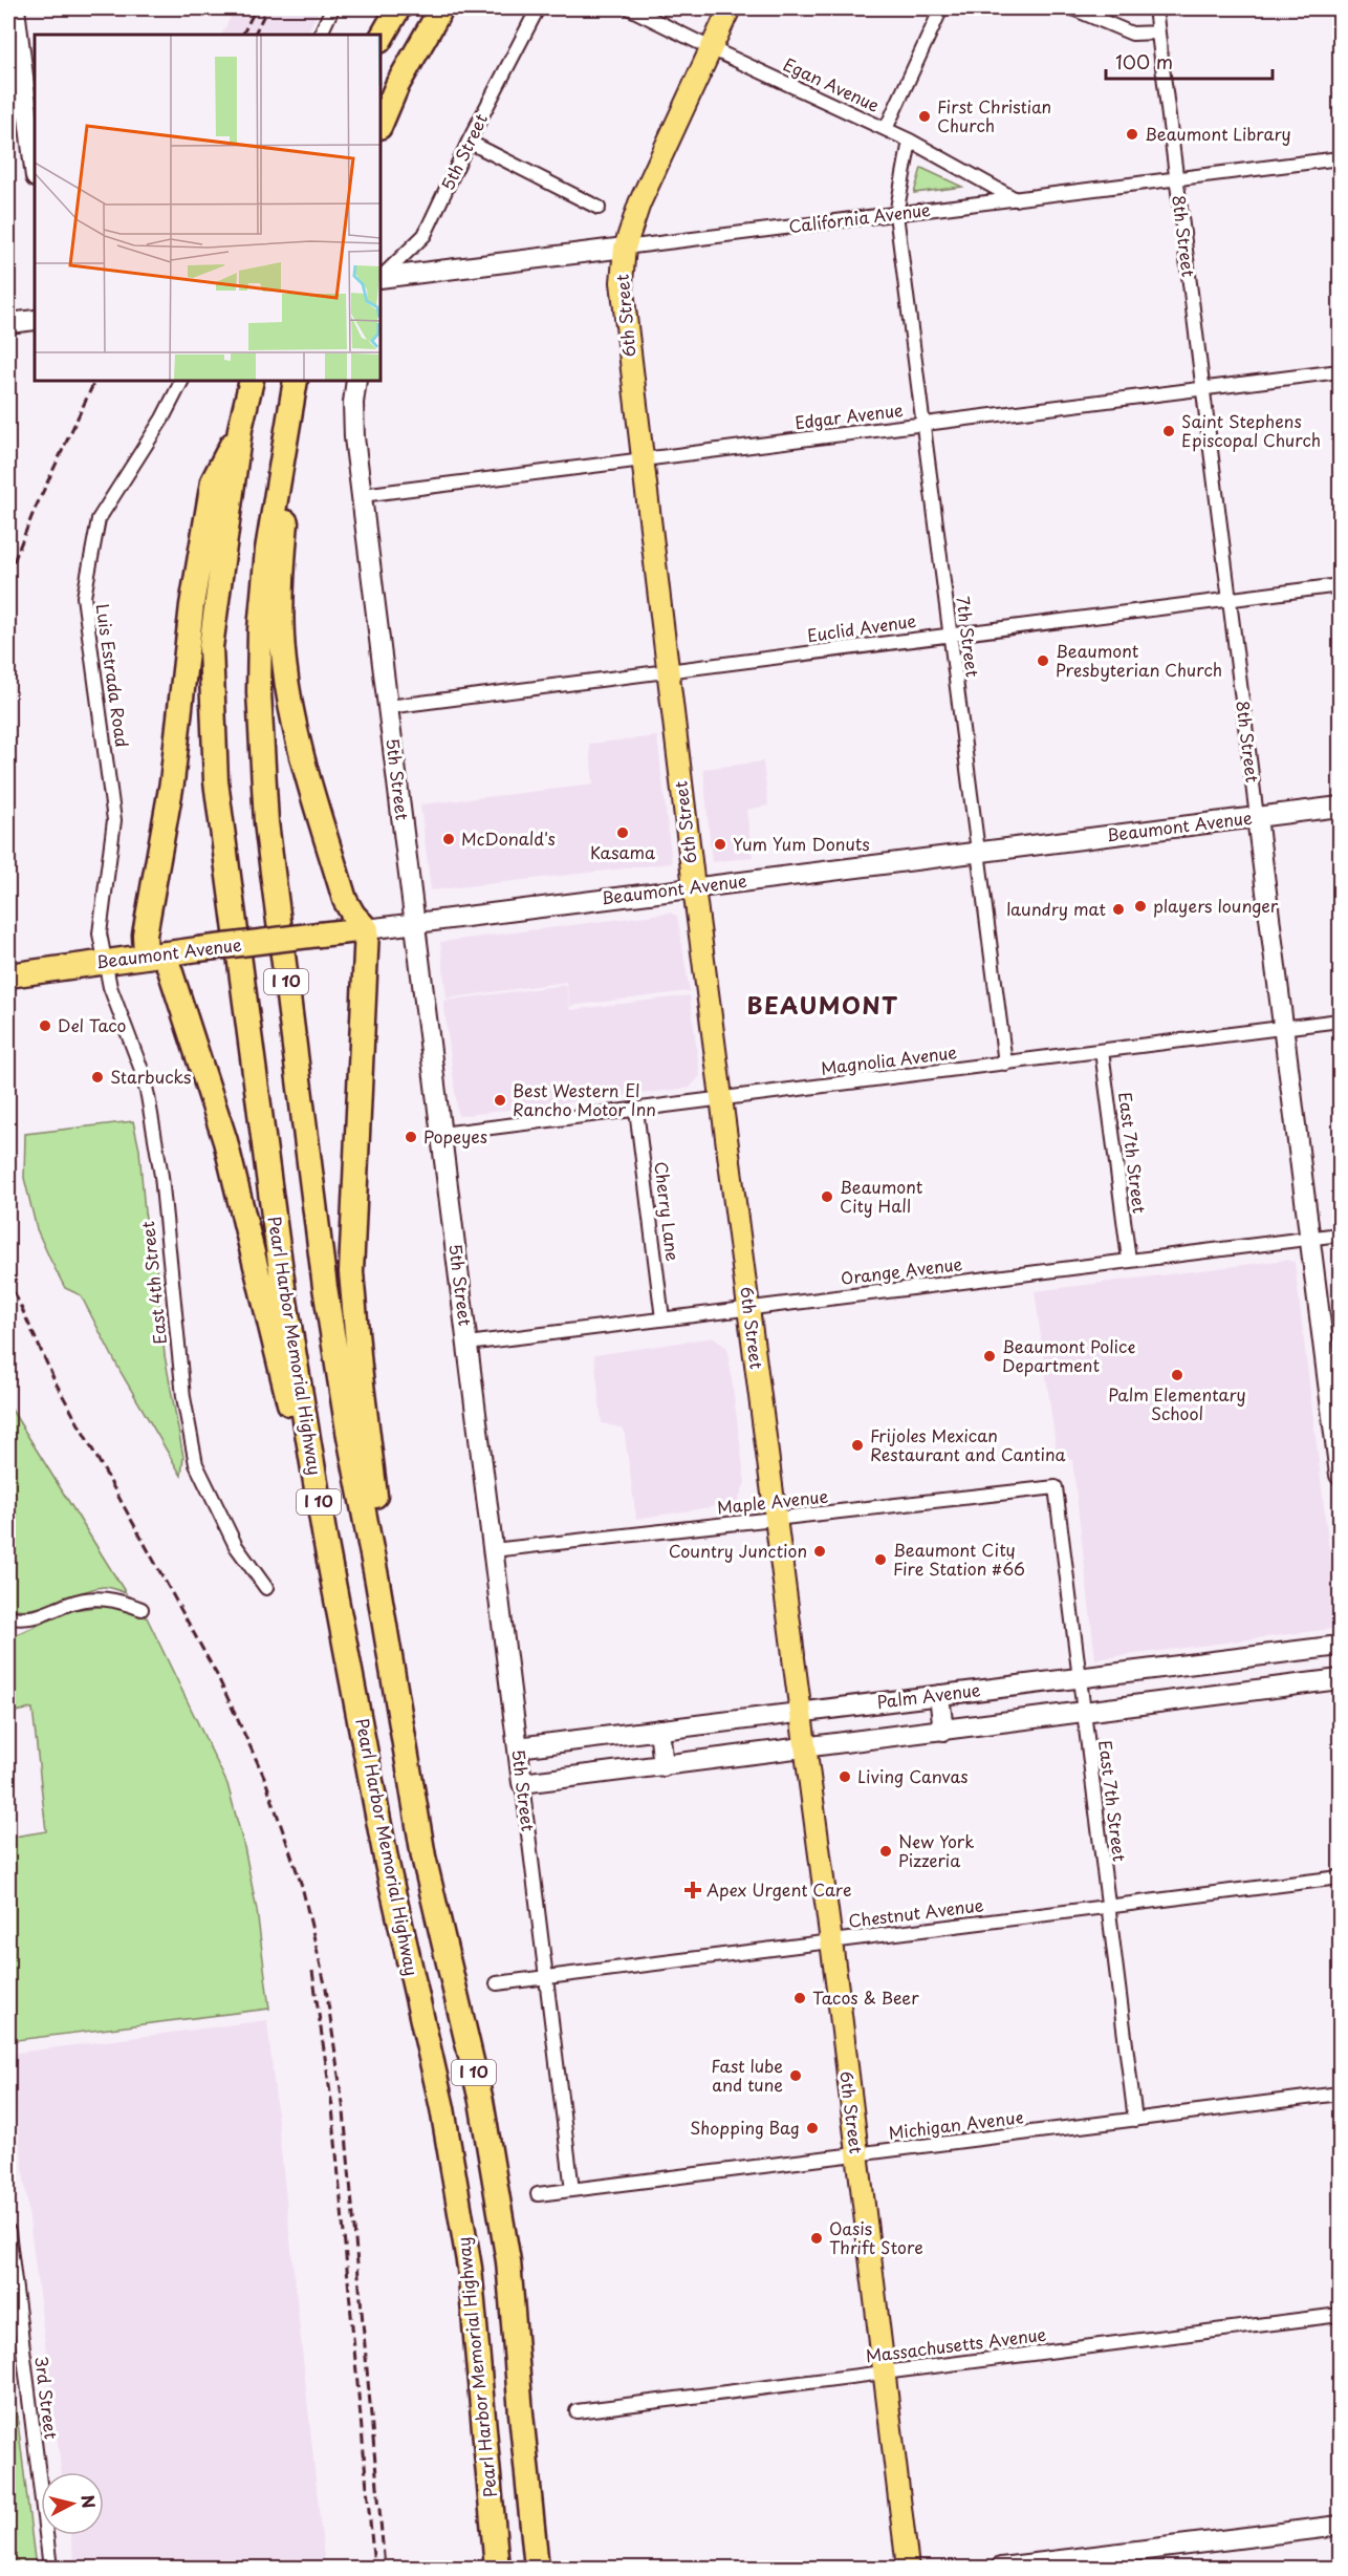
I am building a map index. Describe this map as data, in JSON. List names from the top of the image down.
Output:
{
  "streets": {
    "highway": ["Beaumont Avenue", "I 10", "Pearl Harbor Memorial Highway"],
    "main road": ["6th Street"],
    "street": [
      "Egan Avenue",
      "5th Street",
      "California Avenue",
      "8th Street",
      "Edgar Avenue",
      "Euclid Avenue",
      "7th Street",
      "Luis Estrada Road",
      "Magnolia Avenue",
      "East 7th Street",
      "Cherry Lane",
      "Orange Avenue",
      "East 4th Street",
      "Maple Avenue",
      "Palm Avenue",
      "Chestnut Avenue",
      "Michigan Avenue",
      "Massachusetts Avenue",
      "3rd Street"
    ]
  },
  "crossings": [
    ["Egan Avenue", "California Avenue"],
    ["Egan Avenue", "6th Street"],
    ["Egan Avenue", "7th Street"],
    ["5th Street", "Edgar Avenue"],
    ["5th Street", "Euclid Avenue"],
    ["5th Street", "Beaumont Avenue"],
    ["5th Street", "Magnolia Avenue"],
    ["5th Street", "Orange Avenue"],
    ["5th Street", "Maple Avenue"],
    ["5th Street", "Palm Avenue"],
    ["5th Street", "Chestnut Avenue"],
    ["5th Street", "Michigan Avenue"],
    ["California Avenue", "8th Street"],
    ["California Avenue", "6th Street"],
    ["California Avenue", "7th Street"],
    ["8th Street", "Edgar Avenue"],
    ["8th Street", "Euclid Avenue"],
    ["8th Street", "Beaumont Avenue"],
    ["8th Street", "Magnolia Avenue"],
    ["8th Street", "Orange Avenue"],
    ["6th Street", "Edgar Avenue"],
    ["6th Street", "Euclid Avenue"],
    ["6th Street", "Beaumont Avenue"],
    ["6th Street", "Magnolia Avenue"],
    ["6th Street", "Orange Avenue"],
    ["6th Street", "Maple Avenue"],
    ["6th Street", "Palm Avenue"],
    ["6th Street", "Chestnut Avenue"],
    ["6th Street", "Michigan Avenue"],
    ["6th Street", "Massachusetts Avenue"],
    ["Edgar Avenue", "7th Street"],
    ["Euclid Avenue", "7th Street"],
    ["7th Street", "Beaumont Avenue"],
    ["7th Street", "Magnolia Avenue"],
    ["Luis Estrada Road", "Beaumont Avenue"],
    ["Luis Estrada Road", "East 4th Street"],
    ["Beaumont Avenue", "East 4th Street"],
    ["Magnolia Avenue", "East 7th Street"],
    ["Magnolia Avenue", "Cherry Lane"],
    ["East 7th Street", "Orange Avenue"],
    ["East 7th Street", "Maple Avenue"],
    ["East 7th Street", "Palm Avenue"],
    ["East 7th Street", "Chestnut Avenue"],
    ["East 7th Street", "Michigan Avenue"],
    ["Cherry Lane", "Orange Avenue"]
  ],
  "districts": ["BEAUMONT"],
  "places": {
    "other": [
      "First Christian Church",
      "Beaumont Library",
      "Saint Stephens Episcopal Church",
      "Beaumont Presbyterian Church",
      "Kasama",
      "McDonald's",
      "Yum Yum Donuts",
      "players lounger",
      "laundry mat",
      "Del Taco",
      "Starbucks",
      "Best Western El Rancho Motor Inn",
      "Popeyes",
      "Beaumont City Hall",
      "Beaumont Police Department",
      "Palm Elementary School",
      "Frijoles Mexican Restaurant and Cantina",
      "Country Junction",
      "Beaumont City Fire Station #66",
      "Living Canvas",
      "New York Pizzeria",
      "Tacos & Beer",
      "Fast lube and tune",
      "Shopping Bag",
      "Oasis Thrift Store"
    ],
    "health": ["Apex Urgent Care"]
  },
  "scale_bar": "100 m",
  "north": "right"
}
